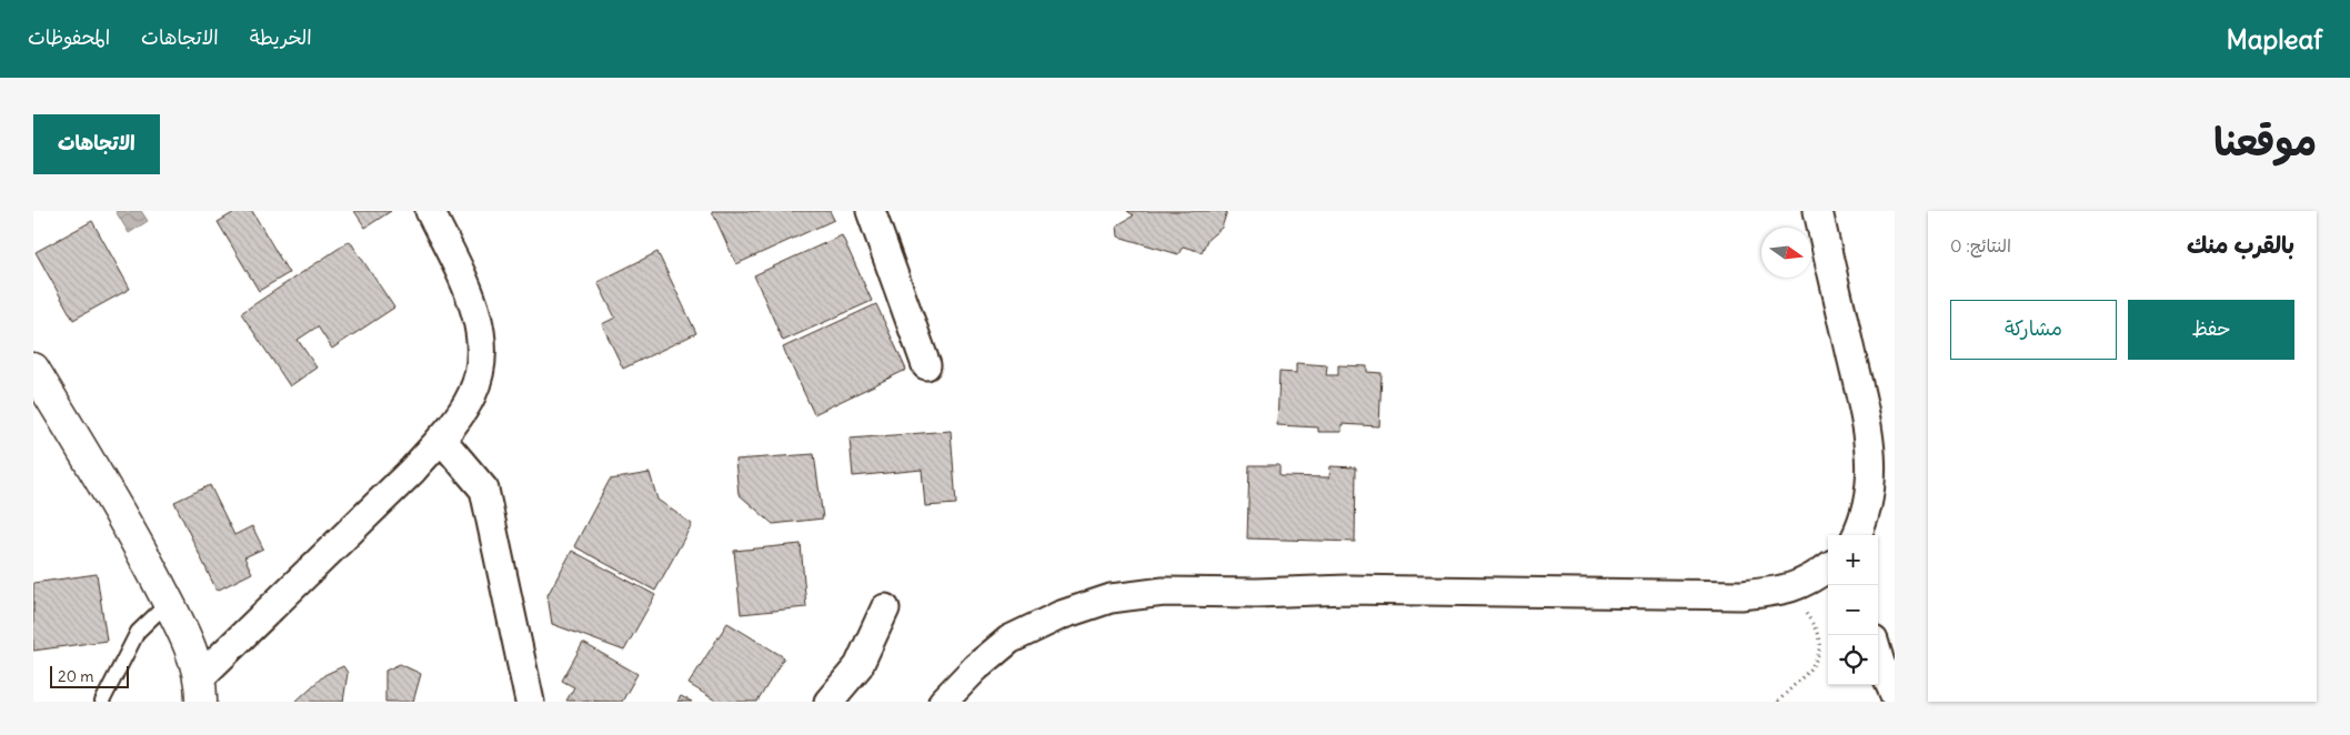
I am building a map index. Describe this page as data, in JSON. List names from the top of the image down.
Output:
{
  "scale_bar": "20 m",
  "north": "right",
  "page": {
    "header": "Mapleaf",
    "nav": ["الخريطة", "الاتجاهات", "المحفوظات"],
    "title": "موقعنا",
    "buttons": [
      "الاتجاهات",
      ["حفظ", "مشاركة"]
    ],
    "heading": ["بالقرب منك", "النتائج: 0"],
    "map_buttons": ["+", "−"],
    "scale": "20 m"
  }
}
